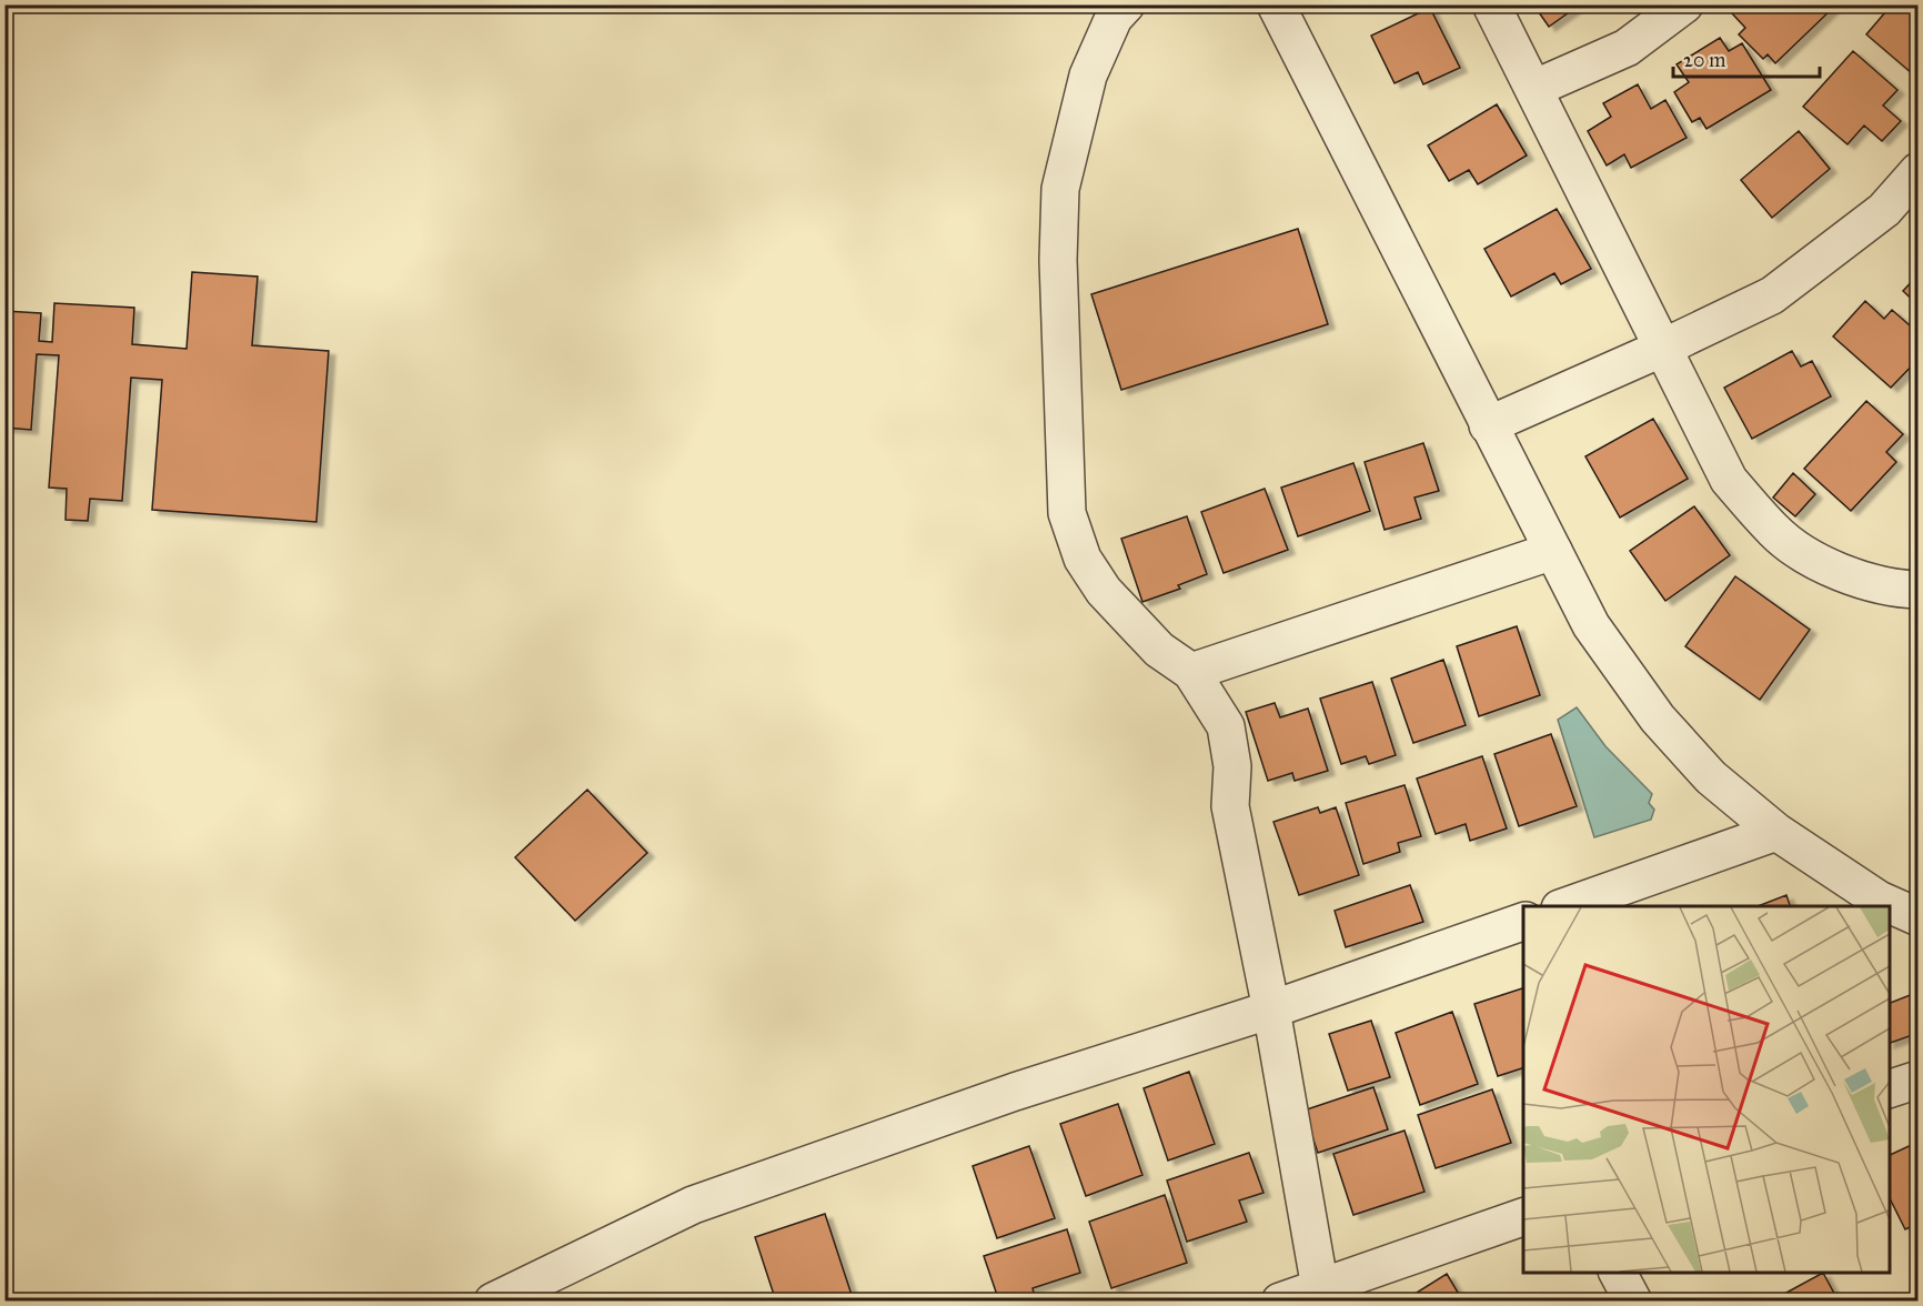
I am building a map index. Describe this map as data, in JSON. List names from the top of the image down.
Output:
{
  "scale_bar": "20 m"
}
